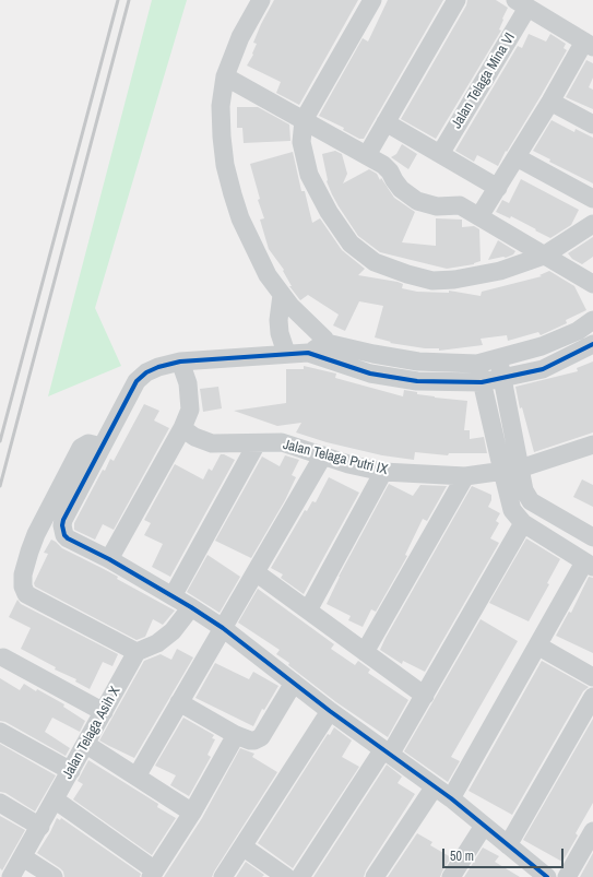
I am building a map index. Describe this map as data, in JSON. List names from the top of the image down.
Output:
{
  "streets": {
    "street": ["Jalan Telaga Mina VI", "Jalan Telaga Putri IX", "Jalan Telaga Asih X"]
  },
  "scale_bar": "50 m"
}
